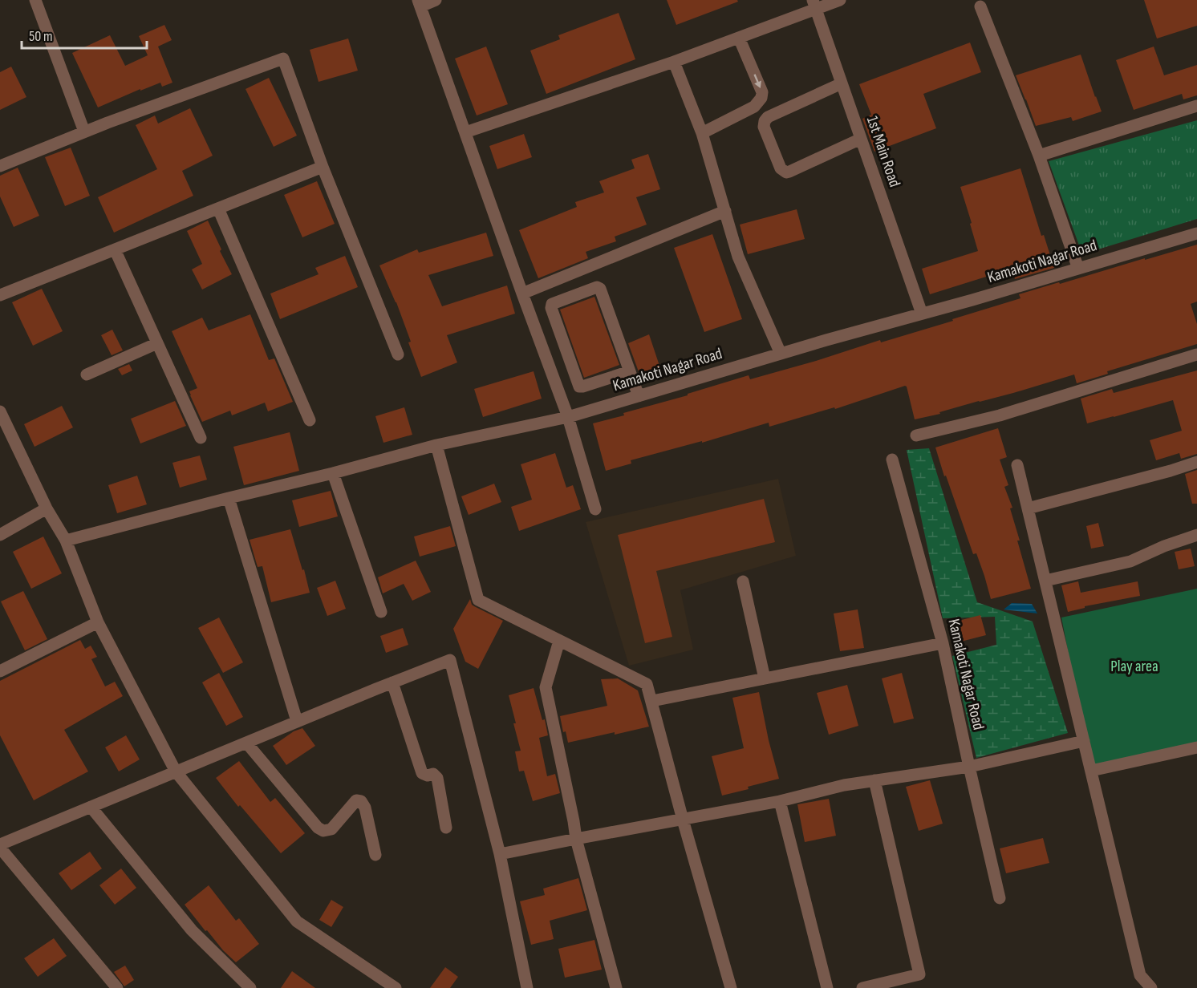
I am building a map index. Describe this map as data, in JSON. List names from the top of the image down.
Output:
{
  "streets": {
    "street": ["1st Main Road", "Kamakoti Nagar Road"]
  },
  "crossings": [
    ["1st Main Road", "Kamakoti Nagar Road"]
  ],
  "parks": ["Play area"],
  "scale_bar": "50 m"
}
